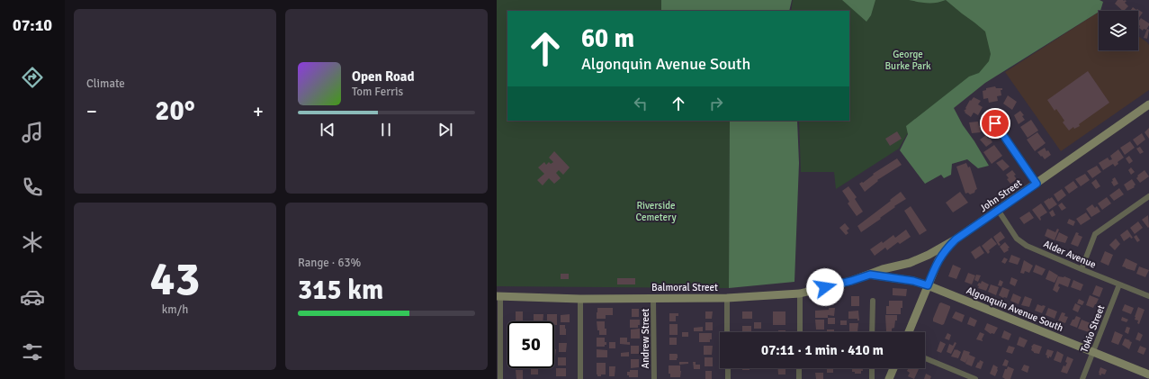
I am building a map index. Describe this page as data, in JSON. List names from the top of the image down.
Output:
{
  "streets": {
    "main road": ["John Street", "Balmoral Street", "Algonquin Avenue South"],
    "street": ["Alder Avenue", "Tokio Street", "Andrew Street"]
  },
  "crossings": [
    ["John Street", "Alder Avenue"],
    ["John Street", "Balmoral Street"],
    ["John Street", "Algonquin Avenue South"],
    ["Alder Avenue", "Tokio Street"],
    ["Balmoral Street", "Algonquin Avenue South"],
    ["Balmoral Street", "Andrew Street"],
    ["Algonquin Avenue South", "Tokio Street"]
  ],
  "parks": ["George Burke Park", "Riverside Cemetery"],
  "page": {
    "tabs": "07:10",
    "tile": [
      "Climate",
      ["43", "km/h"],
      ["Range · 63%", "315 km"]
    ],
    "turn": ["60 m", "Algonquin Avenue South"],
    "song": ["Open Road", "Tom Ferris"],
    "heat": ["−", "20°", "+"],
    "limit": "50",
    "trip": "07:11 · 1 min · 410 m"
  }
}
